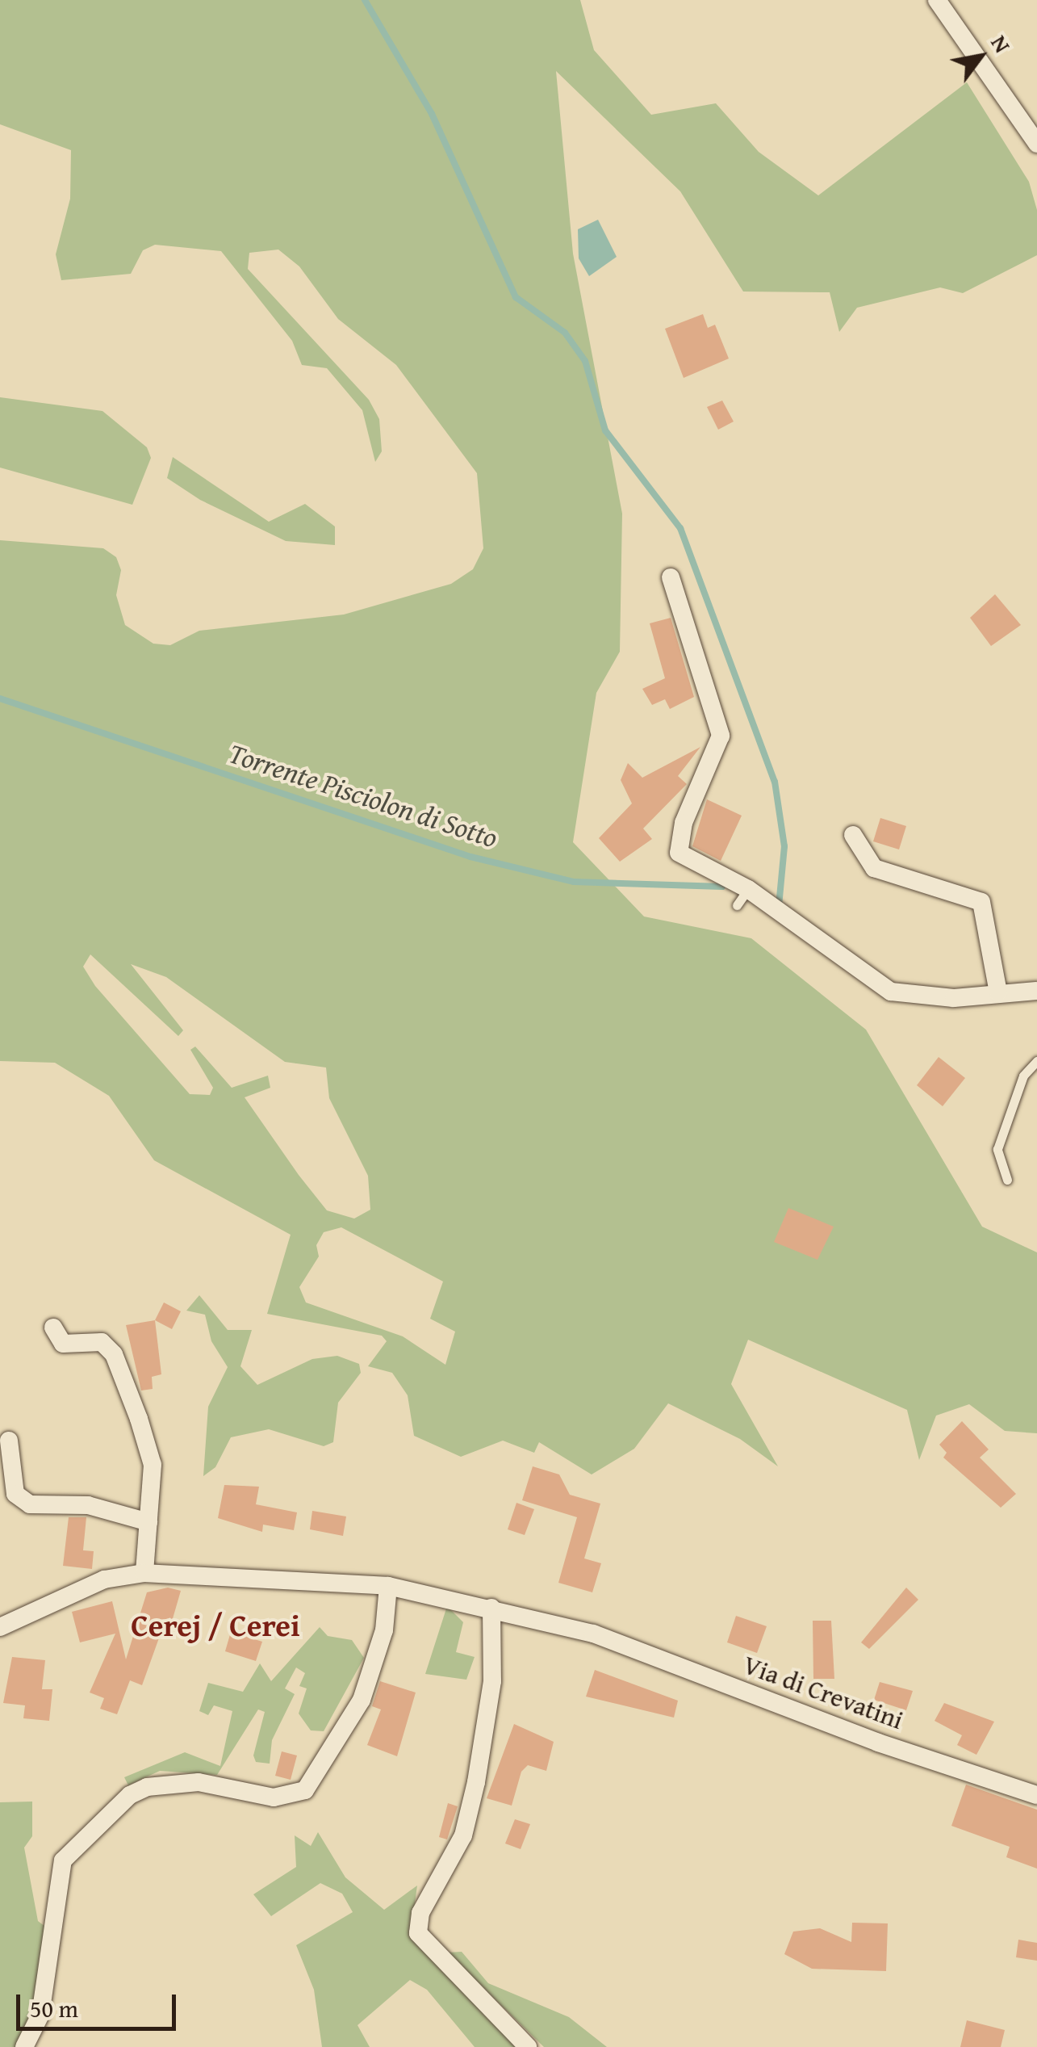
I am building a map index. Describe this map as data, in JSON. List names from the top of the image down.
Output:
{
  "streets": {
    "street": ["Via di Crevatini"]
  },
  "districts": ["Cerej / Cerei"],
  "water": ["Torrente Pisciolon di Sotto"],
  "scale_bar": "50 m",
  "north": "top right"
}
